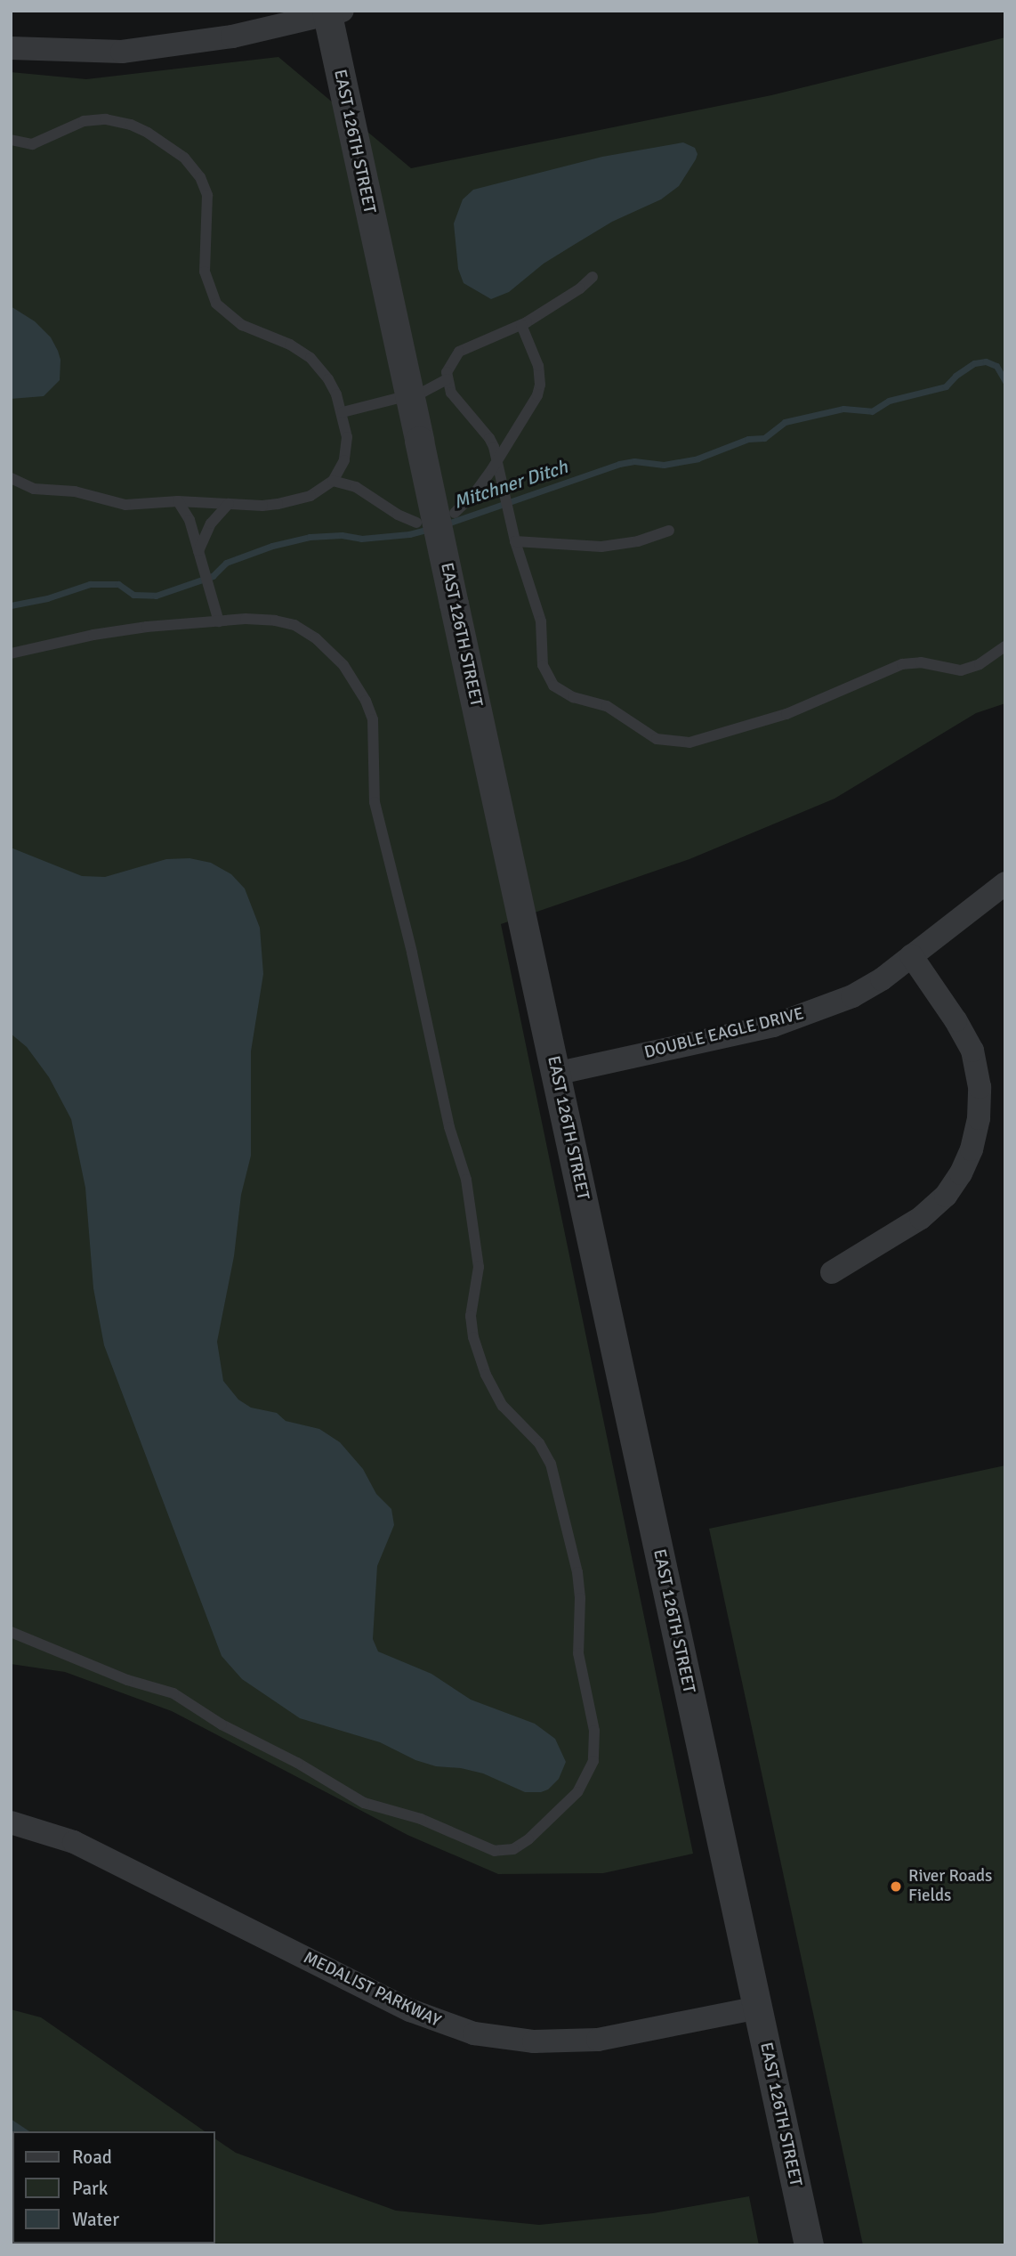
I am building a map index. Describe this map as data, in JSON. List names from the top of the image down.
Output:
{
  "streets": {
    "street": ["EAST 126TH STREET", "DOUBLE EAGLE DRIVE", "MEDALIST PARKWAY"]
  },
  "crossings": [
    ["EAST 126TH STREET", "DOUBLE EAGLE DRIVE"],
    ["EAST 126TH STREET", "MEDALIST PARKWAY"]
  ],
  "water": ["Mitchner Ditch"],
  "places": ["River Roads Fields"],
  "legend": ["Road", "Park", "Water"]
}
